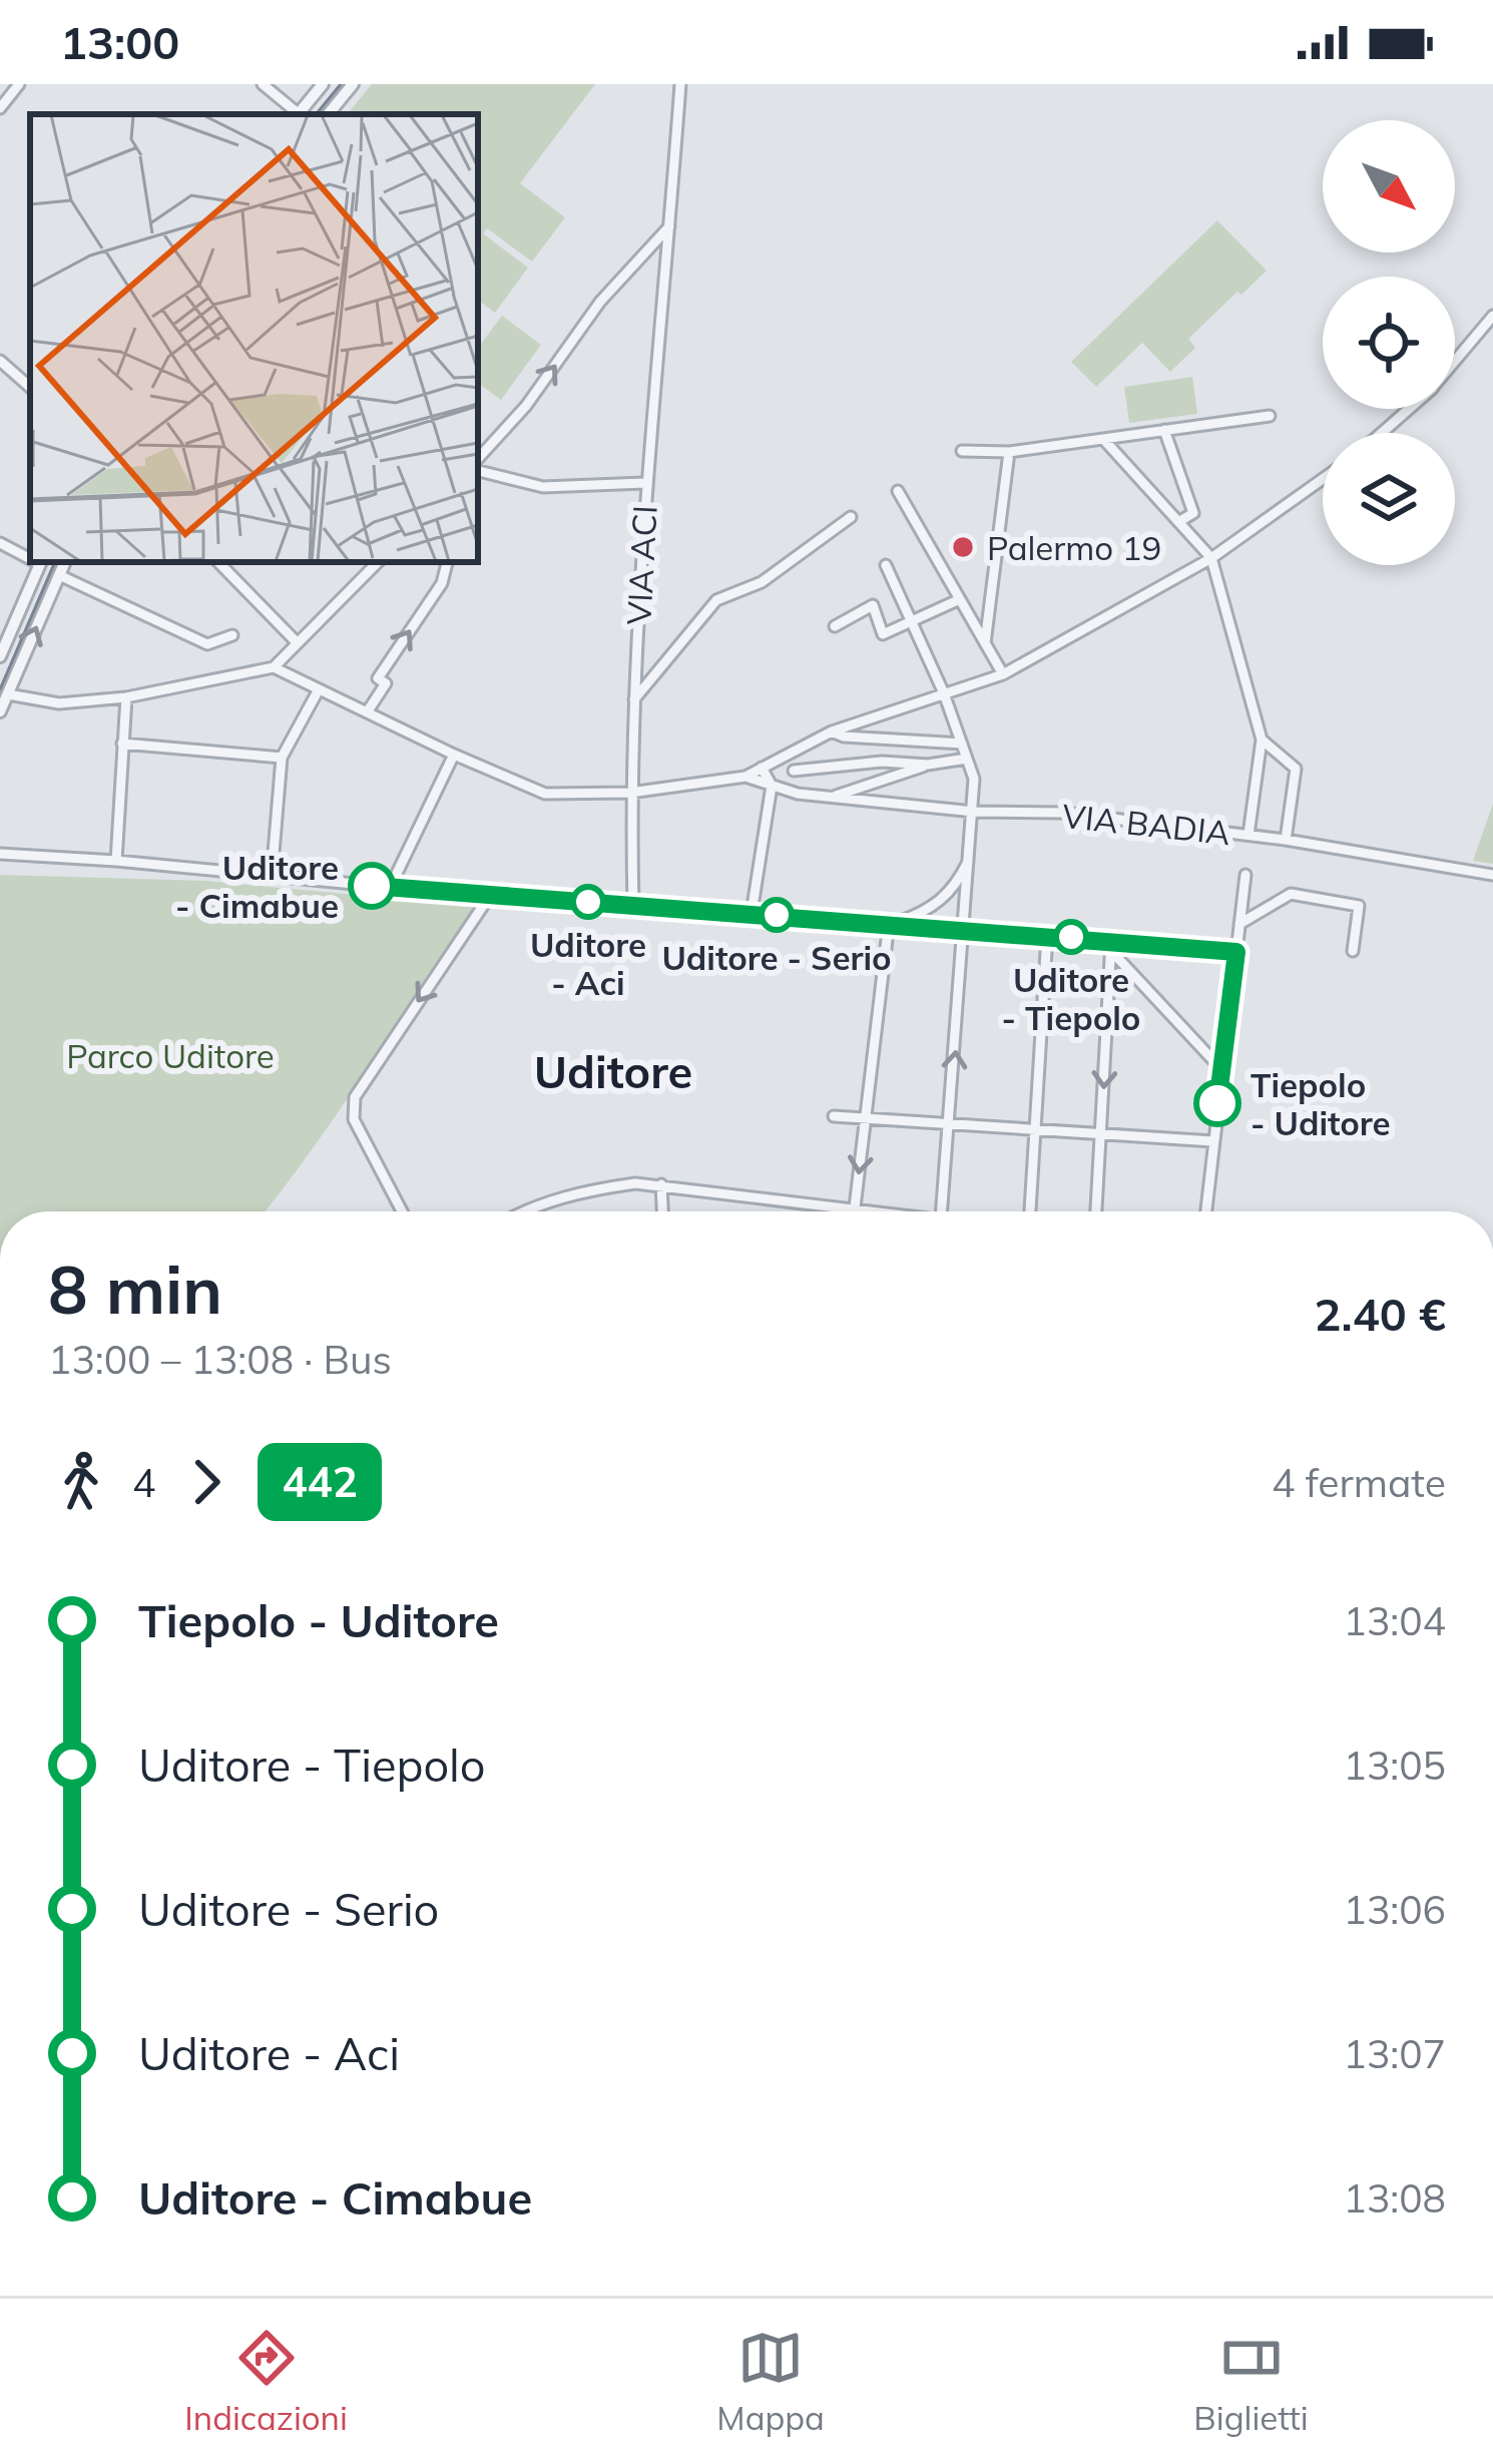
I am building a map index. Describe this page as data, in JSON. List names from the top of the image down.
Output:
{
  "streets": {
    "street": ["VIA ACI", "VIA BADIA"]
  },
  "districts": ["Uditore"],
  "parks": ["Parco Uditore"],
  "places": [
    "Palermo 19",
    "Uditore - Cimabue",
    "Uditore - Aci",
    "Uditore - Serio",
    "Uditore - Tiepolo",
    "Tiepolo - Uditore"
  ],
  "lines": ["bus line 442"],
  "north": "bottom right",
  "page": {
    "status": "13:00",
    "heading": ["8 min", "13:00 – 13:08 · Bus", "2.40 €"],
    "legs": ["4", "442", "4 fermate"],
    "list": [
      {
        "name": "Tiepolo - Uditore",
        "value": "13:04"
      },
      {
        "name": "Uditore - Tiepolo",
        "value": "13:05"
      },
      {
        "name": "Uditore - Serio",
        "value": "13:06"
      },
      {
        "name": "Uditore - Aci",
        "value": "13:07"
      },
      {
        "name": "Uditore - Cimabue",
        "value": "13:08"
      }
    ],
    "tabs": ["Indicazioni", "Mappa", "Biglietti"]
  }
}
